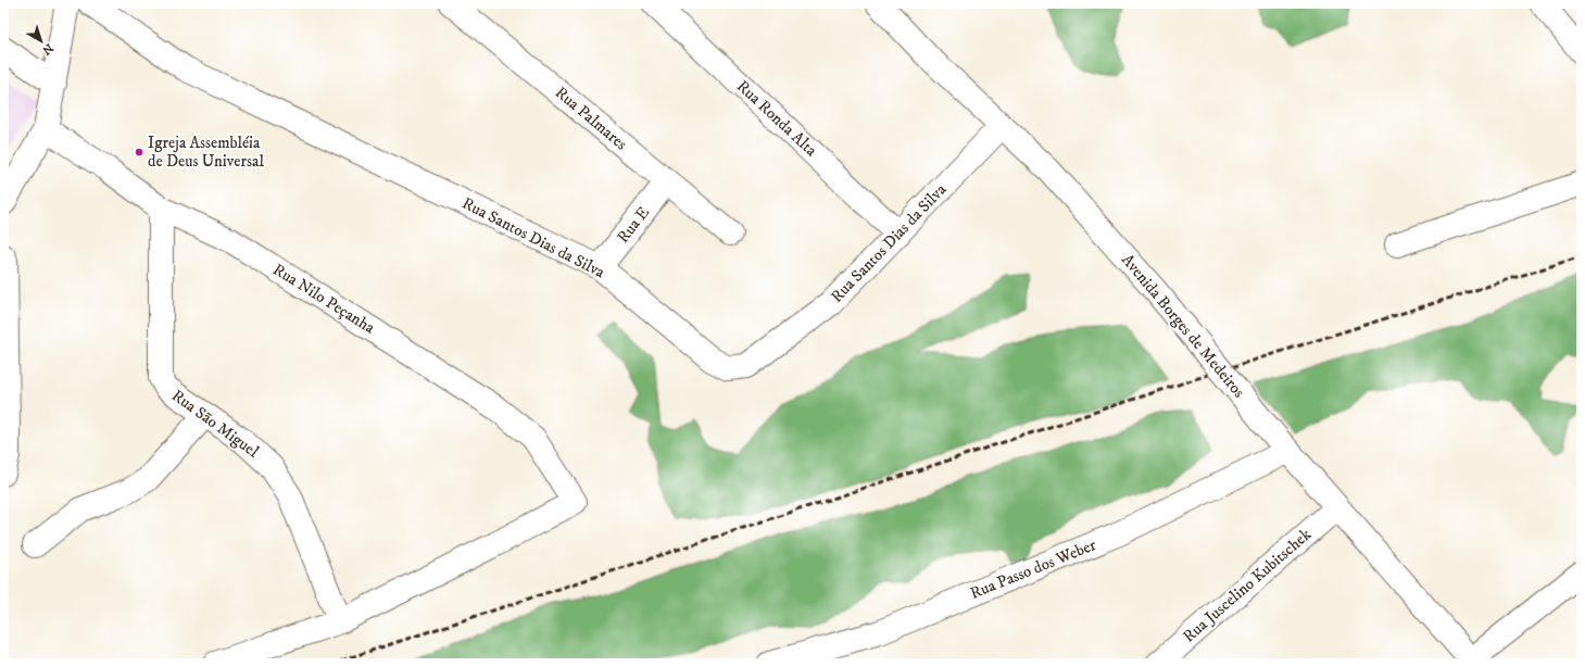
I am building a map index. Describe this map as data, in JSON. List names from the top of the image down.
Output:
{
  "streets": {
    "street": [
      "Rua Palmares",
      "Rua Ronda Alta",
      "Rua E",
      "Rua Santos Dias da Silva",
      "Rua Nilo Peçanha",
      "Avenida Borges de Medeiros",
      "Rua São Miguel",
      "Rua Passo dos Weber",
      "Rua Juscelino Kubitschek"
    ]
  },
  "crossings": [
    ["Rua Palmares", "Rua E"],
    ["Rua Ronda Alta", "Rua Santos Dias da Silva"],
    ["Rua E", "Rua Santos Dias da Silva"],
    ["Rua Santos Dias da Silva", "Avenida Borges de Medeiros"],
    ["Rua Nilo Peçanha", "Rua São Miguel"],
    ["Avenida Borges de Medeiros", "Rua Passo dos Weber"],
    ["Avenida Borges de Medeiros", "Rua Juscelino Kubitschek"]
  ],
  "places": ["Igreja Assembléia de Deus Universal"],
  "north": "bottom right"
}
